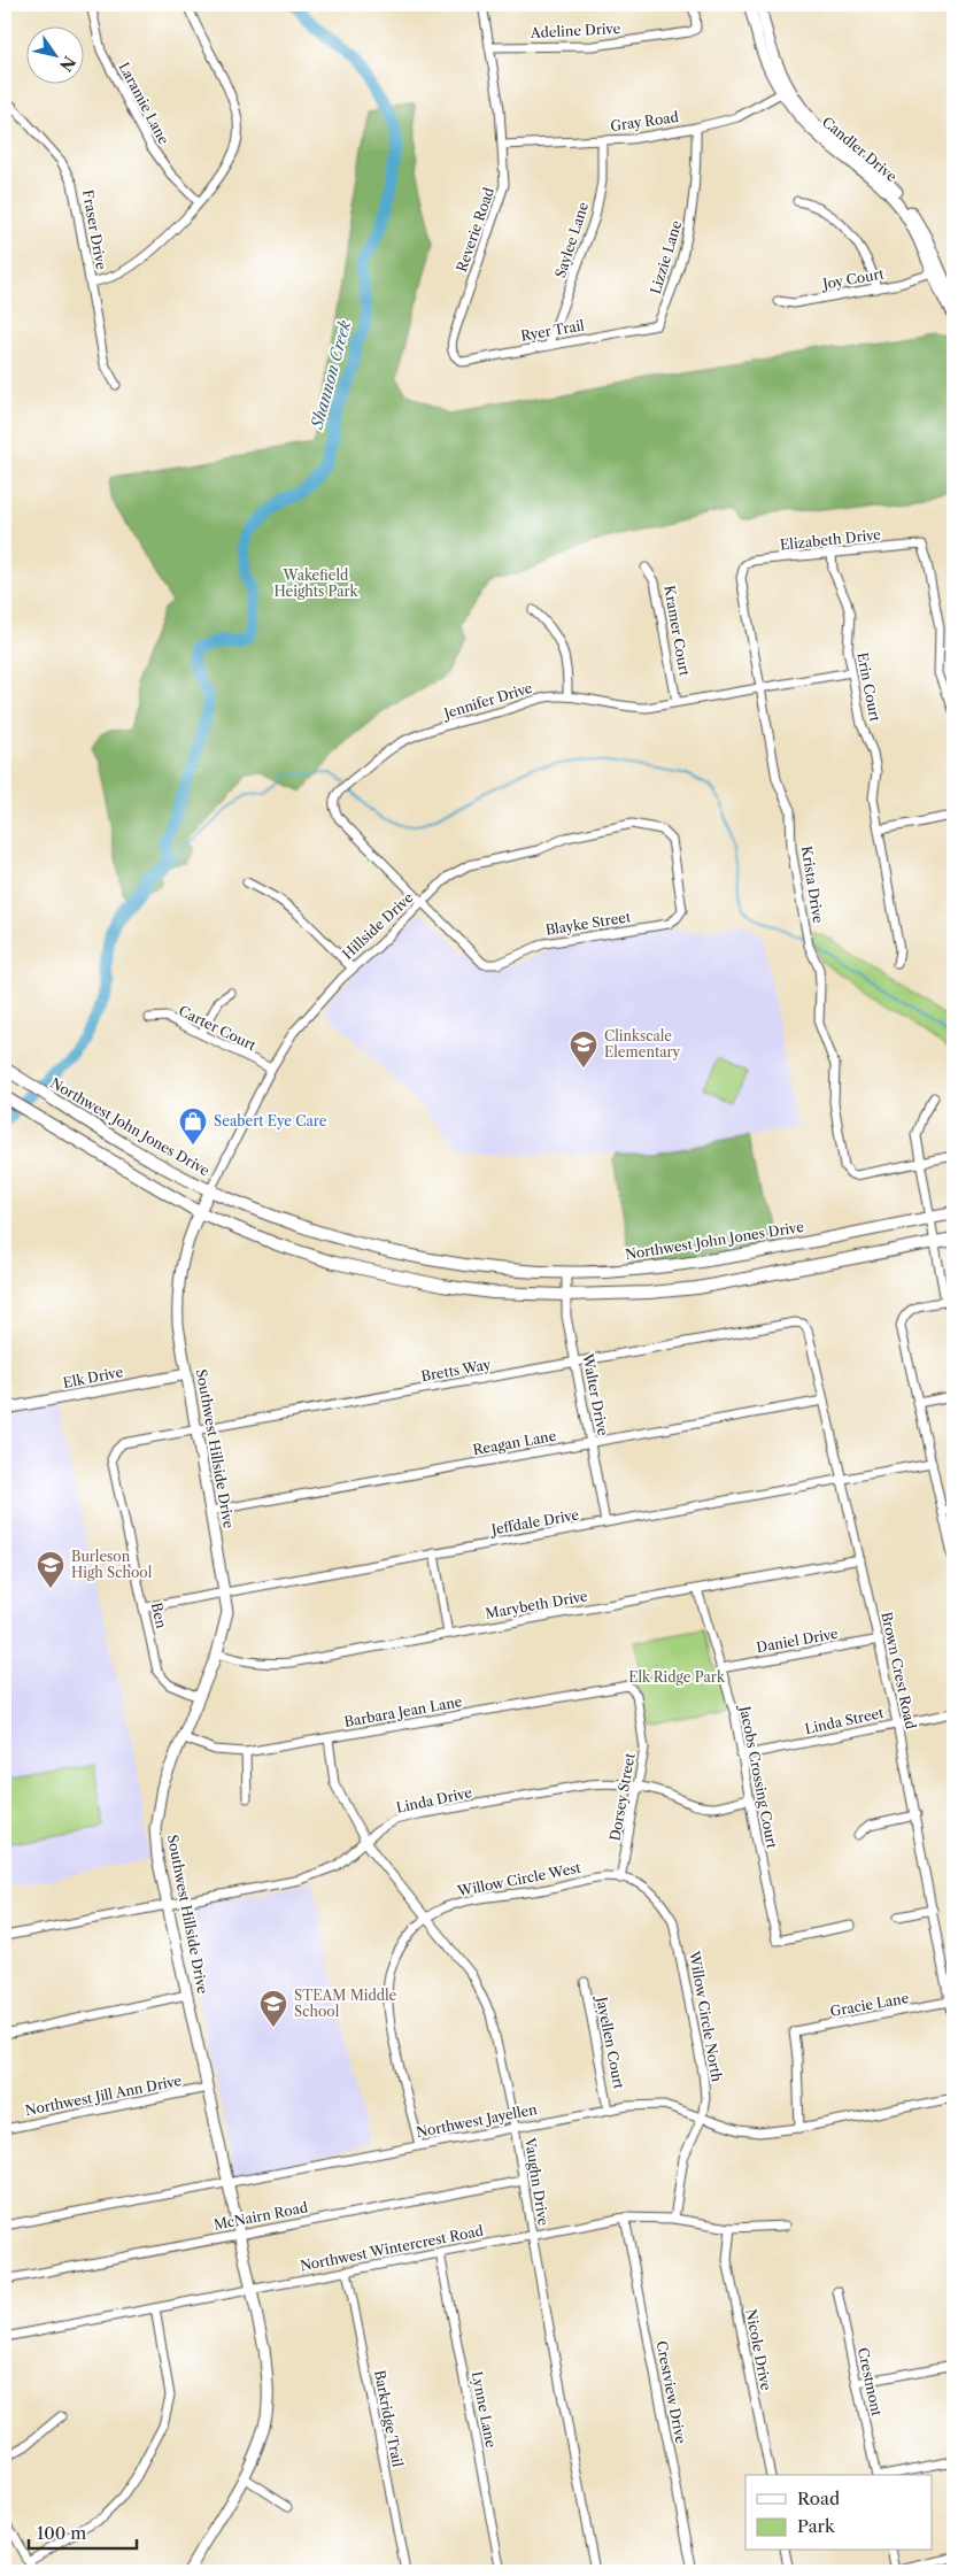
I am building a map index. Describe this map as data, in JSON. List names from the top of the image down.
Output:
{
  "streets": {
    "main road": ["Northwest John Jones Drive"],
    "street": [
      "Adeline Drive",
      "Laramie Lane",
      "Gray Road",
      "Candler Drive",
      "Fraser Drive",
      "Reverie Road",
      "Saylee Lane",
      "Lizzie Lane",
      "Joy Court",
      "Ryer Trail",
      "Elizabeth Drive",
      "Kramer Court",
      "Erin Court",
      "Jennifer Drive",
      "Krista Drive",
      "Blayke Street",
      "Hillside Drive",
      "Carter Court",
      "Bretts Way",
      "Elk Drive",
      "Walter Drive",
      "Reagan Lane",
      "Southwest Hillside Drive",
      "Jeffdale Drive",
      "Marybeth Drive",
      "Ben",
      "Daniel Drive",
      "Brown Crest Road",
      "Barbara Jean Lane",
      "Linda Street",
      "Jacobs Crossing Court",
      "Dorsey Street",
      "Linda Drive",
      "Willow Circle West",
      "Gracie Lane",
      "Willow Circle North",
      "Jayellen Court",
      "Northwest Jill Ann Drive",
      "Northwest Jayellen",
      "Vaughn Drive",
      "McNairn Road",
      "Northwest Wintercrest Road",
      "Nicole Drive",
      "Crestmont",
      "Crestview Drive",
      "Lynne Lane",
      "Barkridge Trail"
    ]
  },
  "crossings": [
    ["Adeline Drive", "Reverie Road"],
    ["Gray Road", "Candler Drive"],
    ["Gray Road", "Reverie Road"],
    ["Gray Road", "Saylee Lane"],
    ["Gray Road", "Lizzie Lane"],
    ["Candler Drive", "Joy Court"],
    ["Reverie Road", "Ryer Trail"],
    ["Saylee Lane", "Ryer Trail"],
    ["Lizzie Lane", "Ryer Trail"],
    ["Elizabeth Drive", "Erin Court"],
    ["Elizabeth Drive", "Krista Drive"],
    ["Kramer Court", "Jennifer Drive"],
    ["Erin Court", "Jennifer Drive"],
    ["Jennifer Drive", "Krista Drive"],
    ["Jennifer Drive", "Blayke Street"],
    ["Blayke Street", "Hillside Drive"],
    ["Hillside Drive", "Carter Court"],
    ["Hillside Drive", "Northwest John Jones Drive"],
    ["Hillside Drive", "Southwest Hillside Drive"],
    ["Northwest John Jones Drive", "Walter Drive"],
    ["Northwest John Jones Drive", "Southwest Hillside Drive"],
    ["Bretts Way", "Walter Drive"],
    ["Bretts Way", "Southwest Hillside Drive"],
    ["Bretts Way", "Ben"],
    ["Bretts Way", "Brown Crest Road"],
    ["Elk Drive", "Southwest Hillside Drive"],
    ["Walter Drive", "Reagan Lane"],
    ["Walter Drive", "Jeffdale Drive"],
    ["Reagan Lane", "Southwest Hillside Drive"],
    ["Reagan Lane", "Brown Crest Road"],
    ["Southwest Hillside Drive", "Jeffdale Drive"],
    ["Southwest Hillside Drive", "Marybeth Drive"],
    ["Southwest Hillside Drive", "Ben"],
    ["Southwest Hillside Drive", "Barbara Jean Lane"],
    ["Southwest Hillside Drive", "Linda Drive"],
    ["Southwest Hillside Drive", "Northwest Jill Ann Drive"],
    ["Southwest Hillside Drive", "Northwest Jayellen"],
    ["Southwest Hillside Drive", "McNairn Road"],
    ["Southwest Hillside Drive", "Northwest Wintercrest Road"],
    ["Jeffdale Drive", "Ben"],
    ["Jeffdale Drive", "Brown Crest Road"],
    ["Marybeth Drive", "Brown Crest Road"],
    ["Marybeth Drive", "Jacobs Crossing Court"],
    ["Daniel Drive", "Brown Crest Road"],
    ["Daniel Drive", "Jacobs Crossing Court"],
    ["Brown Crest Road", "Linda Street"],
    ["Brown Crest Road", "Gracie Lane"],
    ["Barbara Jean Lane", "Dorsey Street"],
    ["Barbara Jean Lane", "Vaughn Drive"],
    ["Linda Street", "Jacobs Crossing Court"],
    ["Jacobs Crossing Court", "Linda Drive"],
    ["Dorsey Street", "Linda Drive"],
    ["Dorsey Street", "Willow Circle West"],
    ["Dorsey Street", "Willow Circle North"],
    ["Linda Drive", "Vaughn Drive"],
    ["Willow Circle West", "Willow Circle North"],
    ["Willow Circle West", "Northwest Jayellen"],
    ["Willow Circle West", "Vaughn Drive"],
    ["Gracie Lane", "Northwest Jayellen"],
    ["Willow Circle North", "Northwest Jayellen"],
    ["Willow Circle North", "Northwest Wintercrest Road"],
    ["Jayellen Court", "Northwest Jayellen"],
    ["Northwest Jayellen", "Vaughn Drive"],
    ["Vaughn Drive", "McNairn Road"],
    ["Vaughn Drive", "Northwest Wintercrest Road"],
    ["Northwest Wintercrest Road", "Nicole Drive"],
    ["Northwest Wintercrest Road", "Crestview Drive"],
    ["Northwest Wintercrest Road", "Lynne Lane"],
    ["Northwest Wintercrest Road", "Barkridge Trail"]
  ],
  "water": ["Shannon Creek"],
  "parks": ["Wakefield Heights Park", "Elk Ridge Park"],
  "places": {
    "school or university": ["Clinkscale Elementary", "Burleson High School", "STEAM Middle School"],
    "shop": ["Seabert Eye Care"]
  },
  "legend": ["Road", "Park"],
  "scale_bar": "100 m",
  "north": "bottom right"
}
